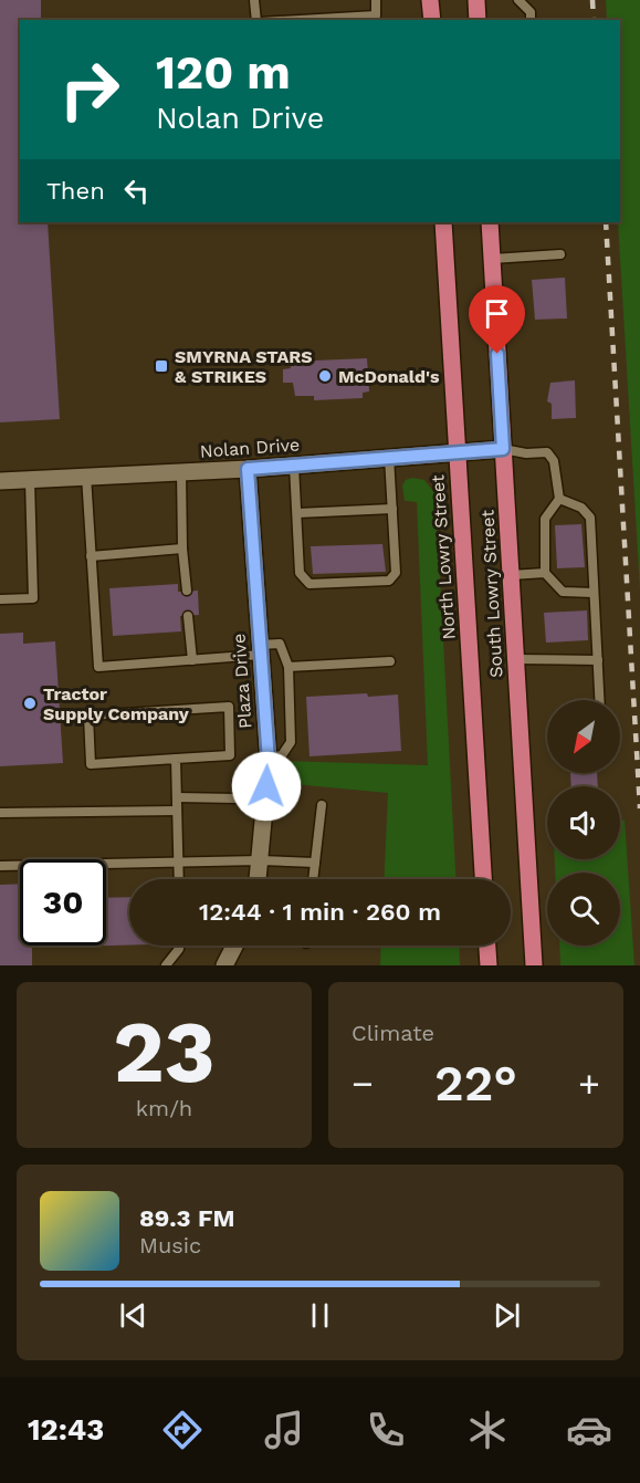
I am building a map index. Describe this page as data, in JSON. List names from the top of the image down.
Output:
{
  "streets": {
    "main road": ["North Lowry Street", "South Lowry Street"],
    "street": ["Nolan Drive", "Plaza Drive"]
  },
  "crossings": [
    ["Nolan Drive", "North Lowry Street"],
    ["Nolan Drive", "South Lowry Street"],
    ["Nolan Drive", "Plaza Drive"]
  ],
  "places": {
    "transit": ["SMYRNA STARS & STRIKES"],
    "other": ["McDonald's", "Tractor Supply Company"]
  },
  "north": "bottom left",
  "page": {
    "turn": ["120 m", "Nolan Drive"],
    "then": "Then",
    "limit": "30",
    "trip": "12:44 · 1 min · 260 m",
    "tile": [
      ["23", "km/h"],
      "Climate"
    ],
    "heat": ["−", "22°", "+"],
    "song": ["89.3 FM", "Music"],
    "tabs": "12:43"
  }
}
